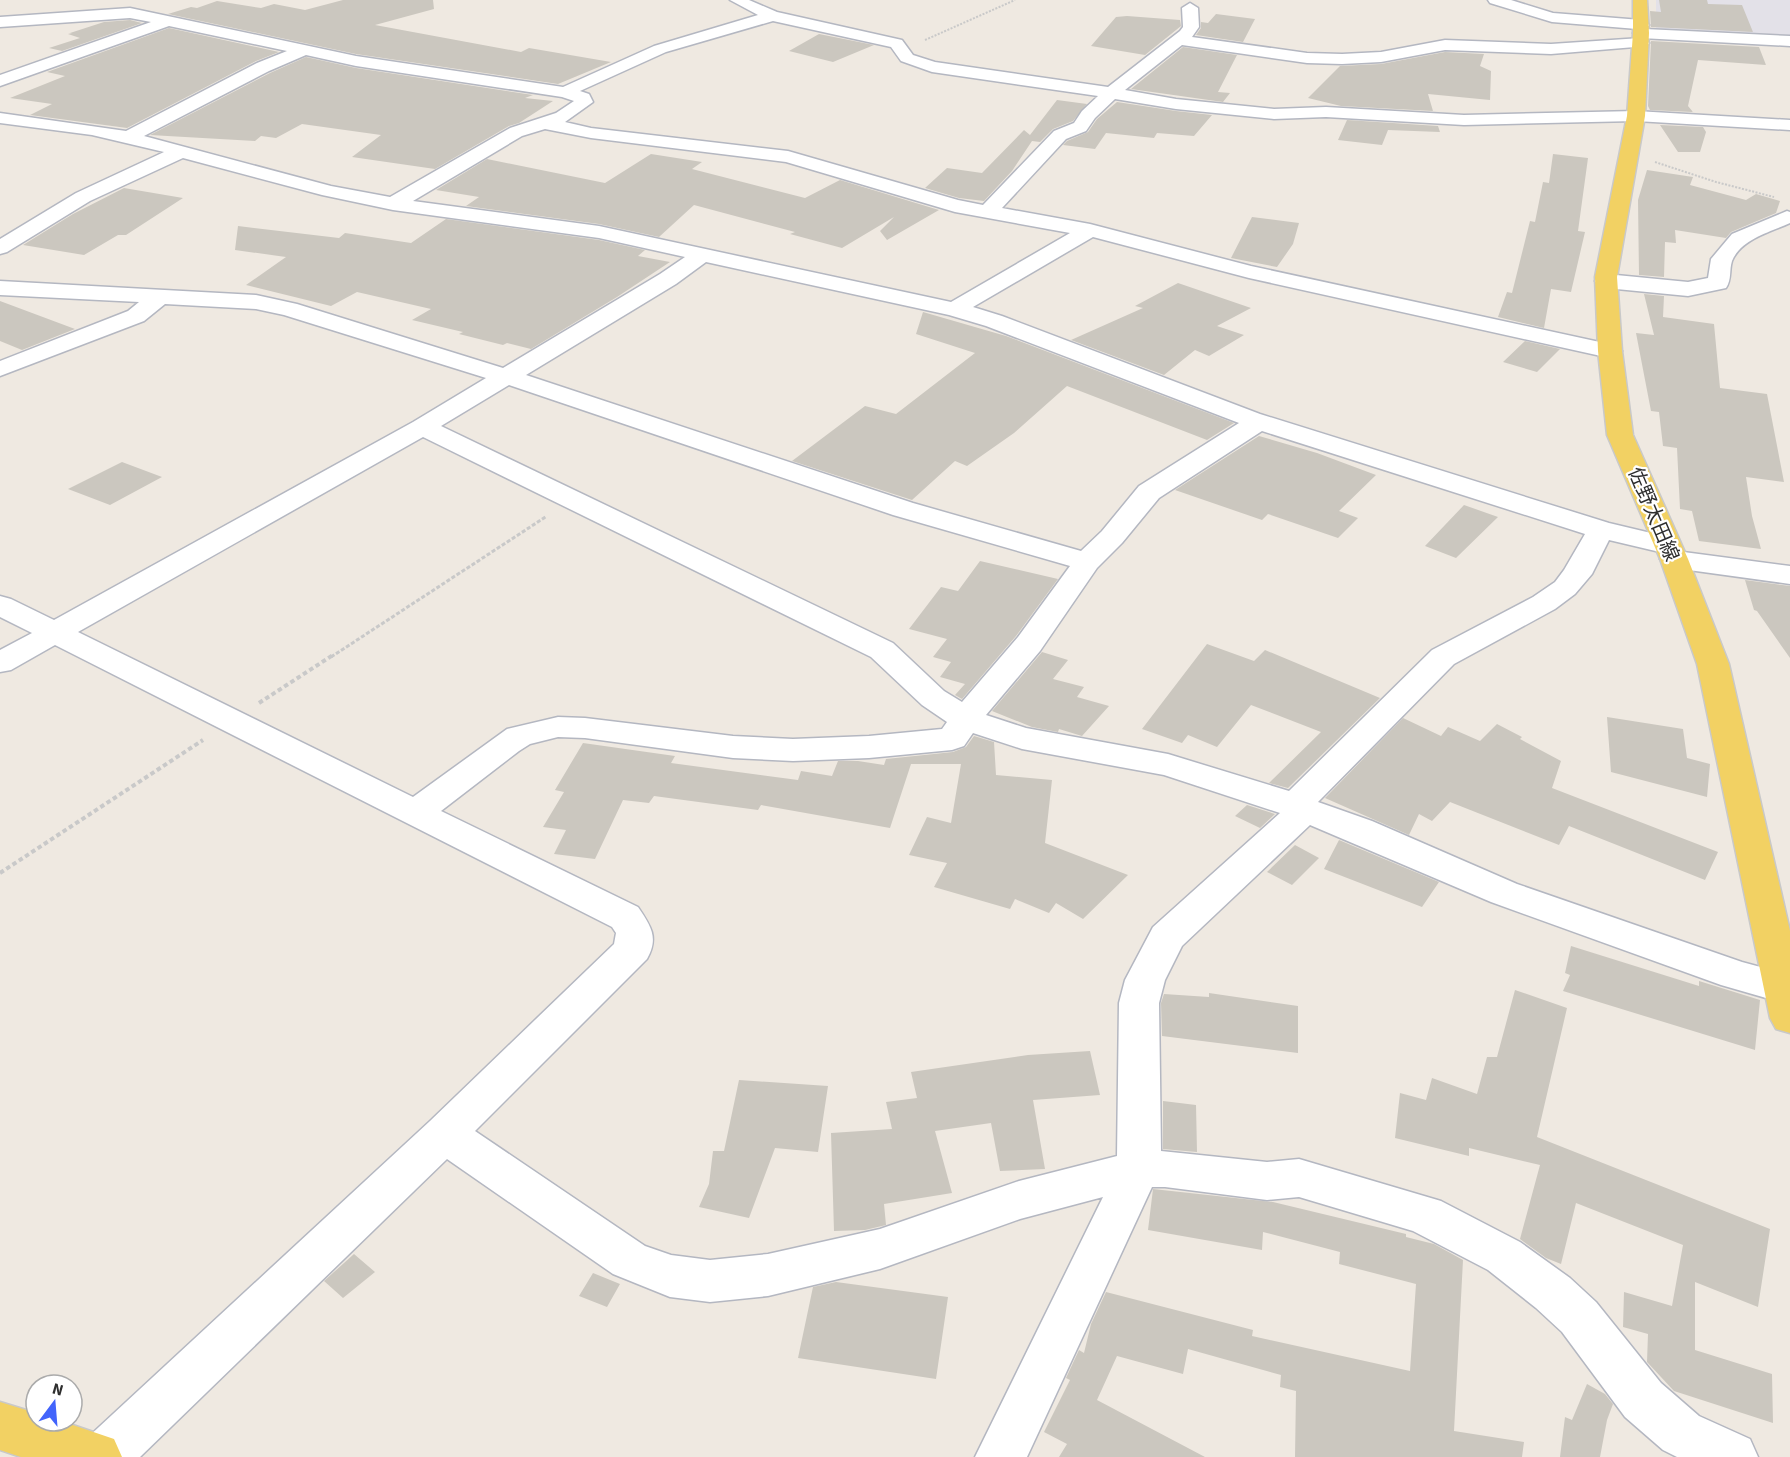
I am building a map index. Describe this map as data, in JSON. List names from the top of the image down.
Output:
{
  "streets": {
    "main road": ["佐野太田線"]
  },
  "north": "top"
}
